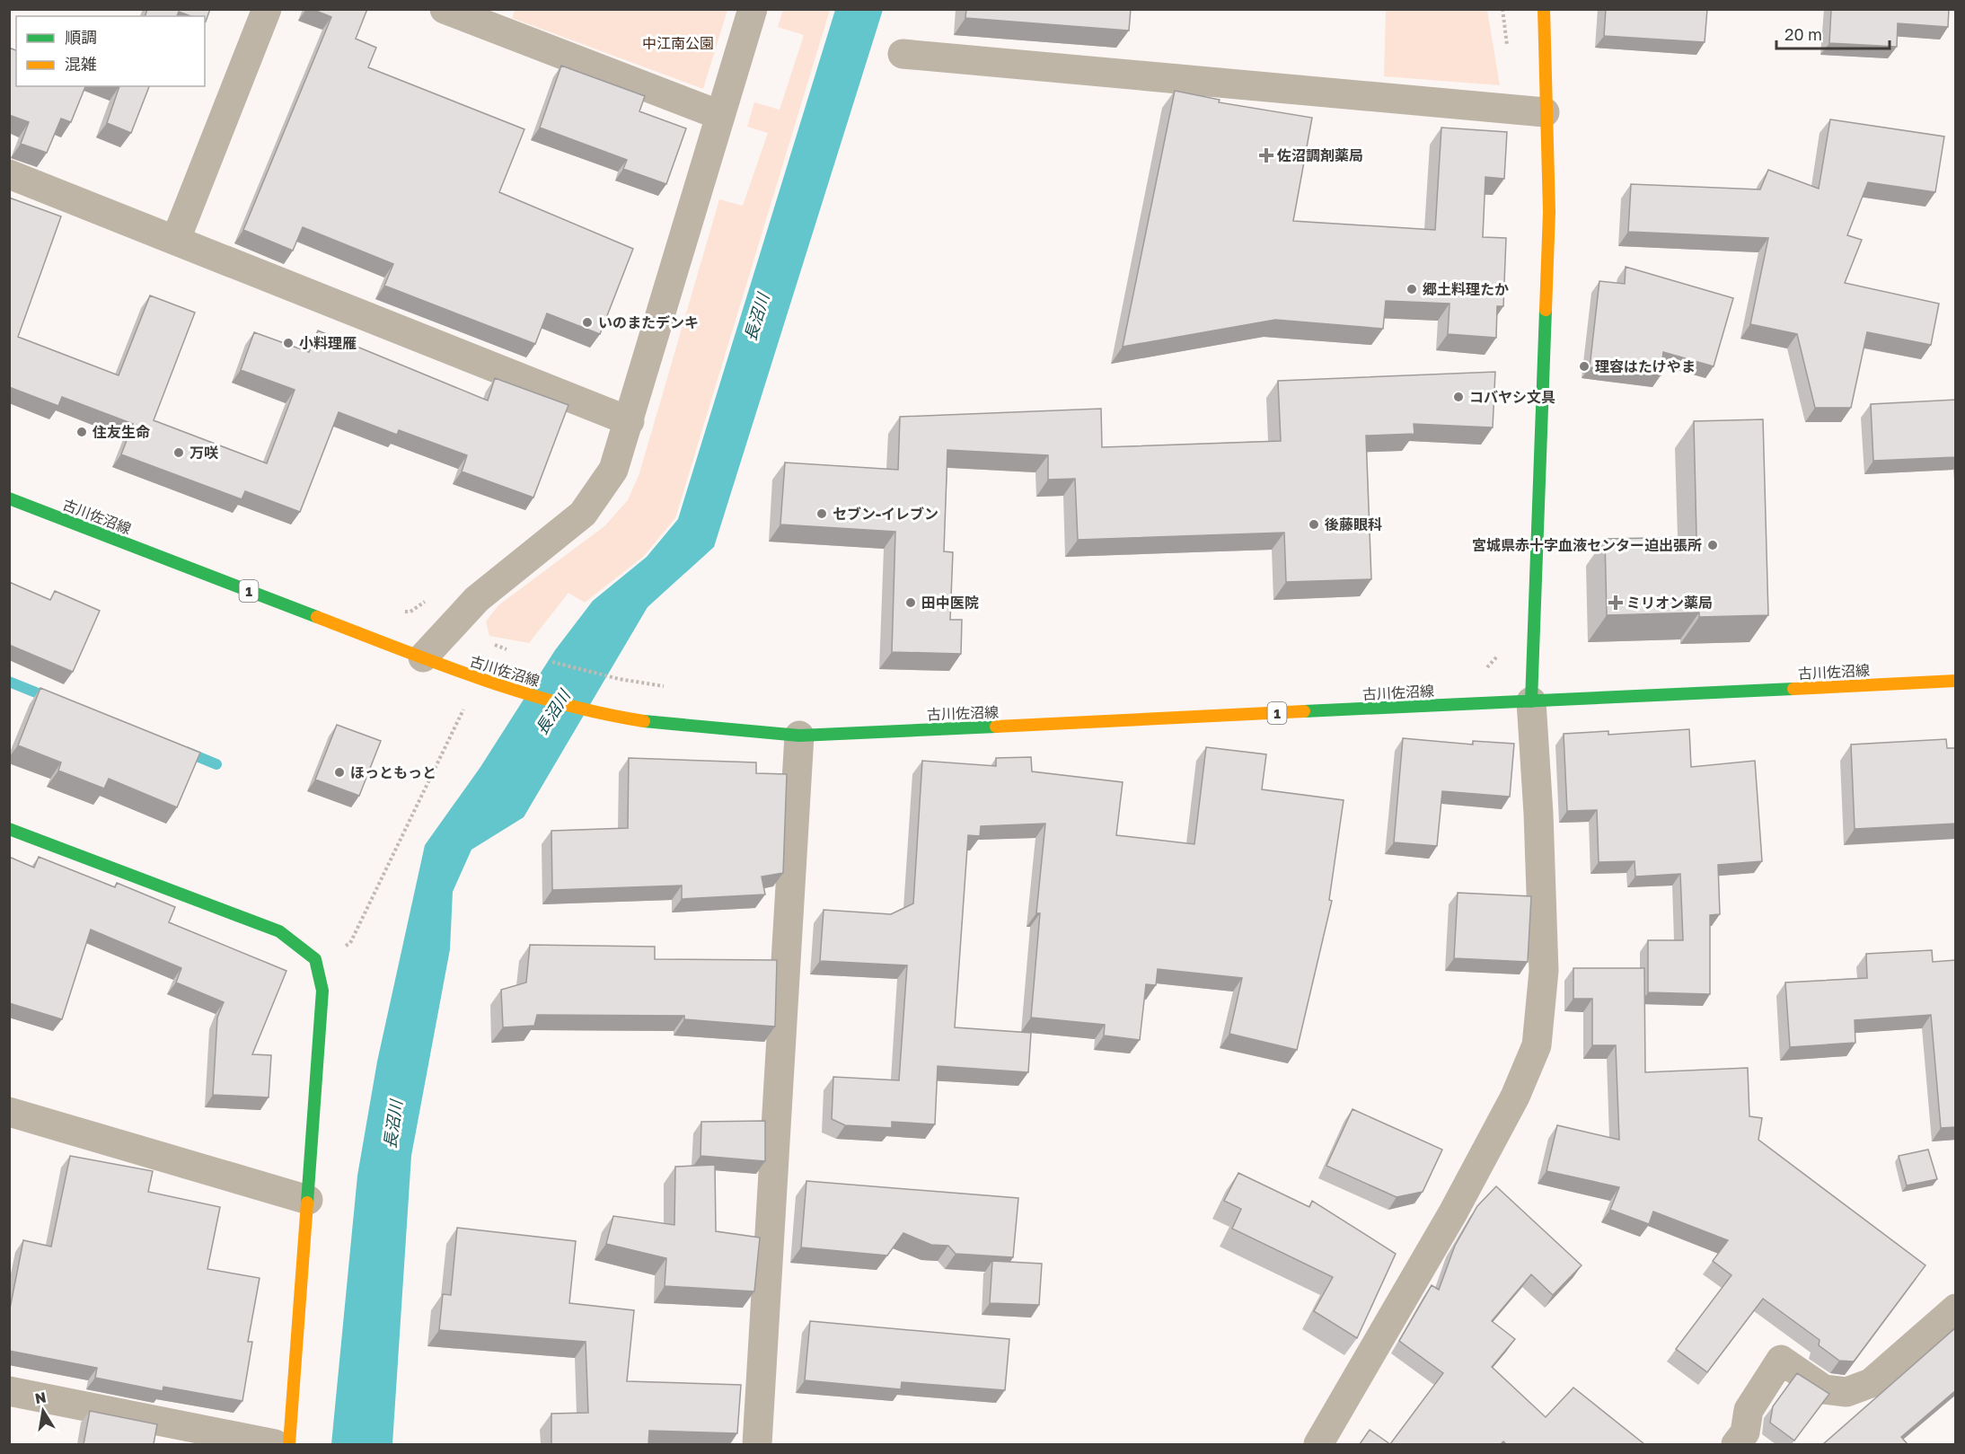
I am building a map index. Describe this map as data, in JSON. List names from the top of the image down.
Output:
{
  "streets": {
    "main road": ["古川佐沼線", "1"]
  },
  "water": ["長沼川"],
  "parks": ["中江南公園"],
  "places": {
    "health": ["佐沼調剤薬局", "ミリオン薬局"],
    "other": [
      "郷土料理たか",
      "いのまたデンキ",
      "小料理雁",
      "理容はたけやま",
      "コバヤシ文具",
      "住友生命",
      "万咲",
      "セブン-イレブン",
      "後藤眼科",
      "宮城県赤十字血液センター迫出張所",
      "田中医院",
      "ほっともっと"
    ]
  },
  "legend": ["順調", "混雑"],
  "scale_bar": "20 m",
  "north": "top"
}
